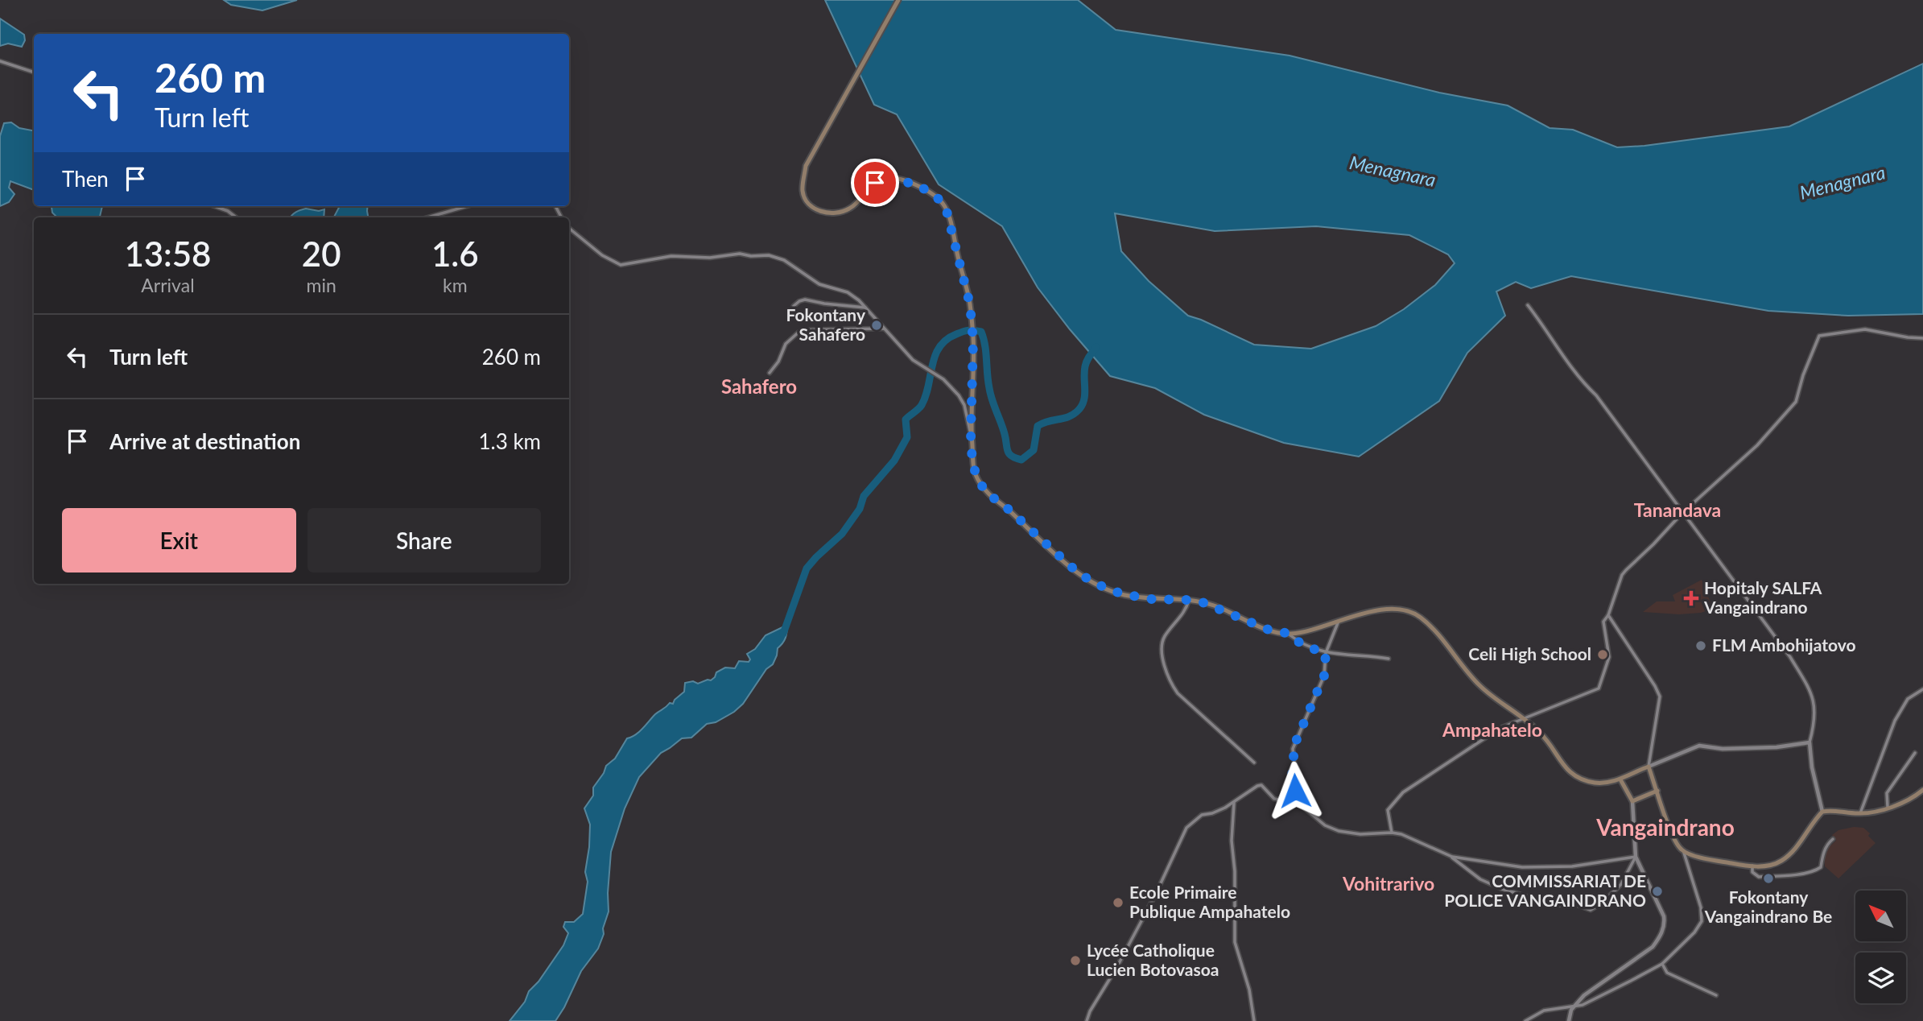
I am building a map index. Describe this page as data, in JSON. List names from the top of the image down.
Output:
{
  "districts": [
    "Sahafero",
    "Tanandava",
    "Ampahatelo",
    "Vangaindrano",
    "Vohitrarivo"
  ],
  "water": ["Menagnara"],
  "places": {
    "other": [
      "Fokontany Sahafero",
      "FLM Ambohijatovo",
      "Celi High School",
      "Fokontany Vangaindrano Be",
      "COMMISSARIAT DE POLICE VANGAINDRANO",
      "Ecole Primaire Publique Ampahatelo",
      "Lycée Catholique Lucien Botovasoa"
    ],
    "health": ["Hopitaly SALFA Vangaindrano"]
  },
  "north": "top left",
  "page": {
    "turn": ["260 m", "Turn left"],
    "then": "Then",
    "eta": [
      "13:58",
      "Arrival",
      "20",
      "min",
      "1.6",
      "km"
    ],
    "list": [
      {
        "name": "Turn left",
        "value": "260 m"
      },
      {
        "name": "Arrive at destination",
        "value": "1.3 km"
      }
    ],
    "buttons": ["Exit", "Share"]
  }
}
